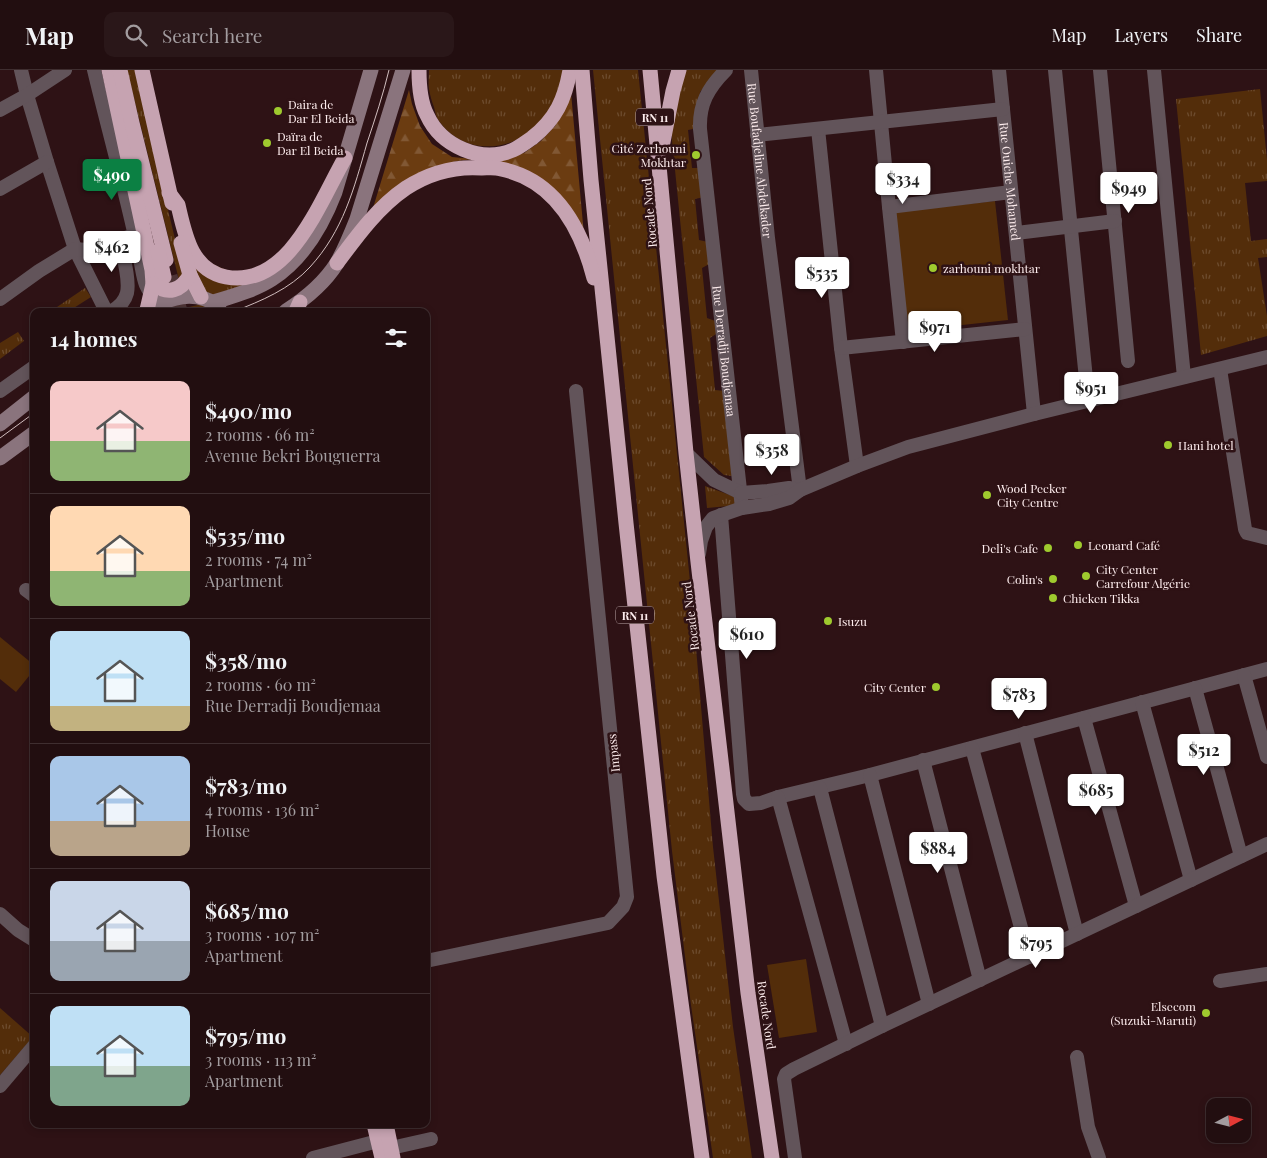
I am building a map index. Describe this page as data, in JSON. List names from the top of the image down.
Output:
{
  "streets": {
    "highway": ["RN 11", "Rocade Nord"],
    "street": [
      "Rue Boufadjeline Abdelkader",
      "Rue Ouiche Mohamed",
      "Rue Derradji Boudjemaa",
      "Impass"
    ]
  },
  "places": [
    "Daira de Dar El Beida",
    "Daïra de Dar El Beida",
    "Cité Zerhouni Mokhtar",
    "zarhouni mokhtar",
    "Hani hotel",
    "Wood Pecker City Centre",
    "Leonard Café",
    "Deli's Cafe",
    "City Center Carrefour Algérie",
    "Colin's",
    "Chicken Tikka",
    "Isuzu",
    "City Center",
    "Elsecom (Suzuki-Maruti)"
  ],
  "north": "right",
  "page": {
    "header": "Map",
    "search": "Search here",
    "nav": ["Map", "Layers", "Share"],
    "price": [
      "$490",
      "$334",
      "$949",
      "$462",
      "$535",
      "$971",
      "$951",
      "$358",
      "$610",
      "$783",
      "$512",
      "$685",
      "$884",
      "$795"
    ],
    "heading": "14 homes",
    "list": [
      {
        "name": "$490/mo",
        "note": "2 rooms · 66 m² · Avenue Bekri Bouguerra"
      },
      {
        "name": "$535/mo",
        "note": "2 rooms · 74 m² · Apartment"
      },
      {
        "name": "$358/mo",
        "note": "2 rooms · 60 m² · Rue Derradji Boudjemaa"
      },
      {
        "name": "$783/mo",
        "note": "4 rooms · 136 m² · House"
      },
      {
        "name": "$685/mo",
        "note": "3 rooms · 107 m² · Apartment"
      },
      {
        "name": "$795/mo",
        "note": "3 rooms · 113 m² · Apartment"
      }
    ]
  }
}
